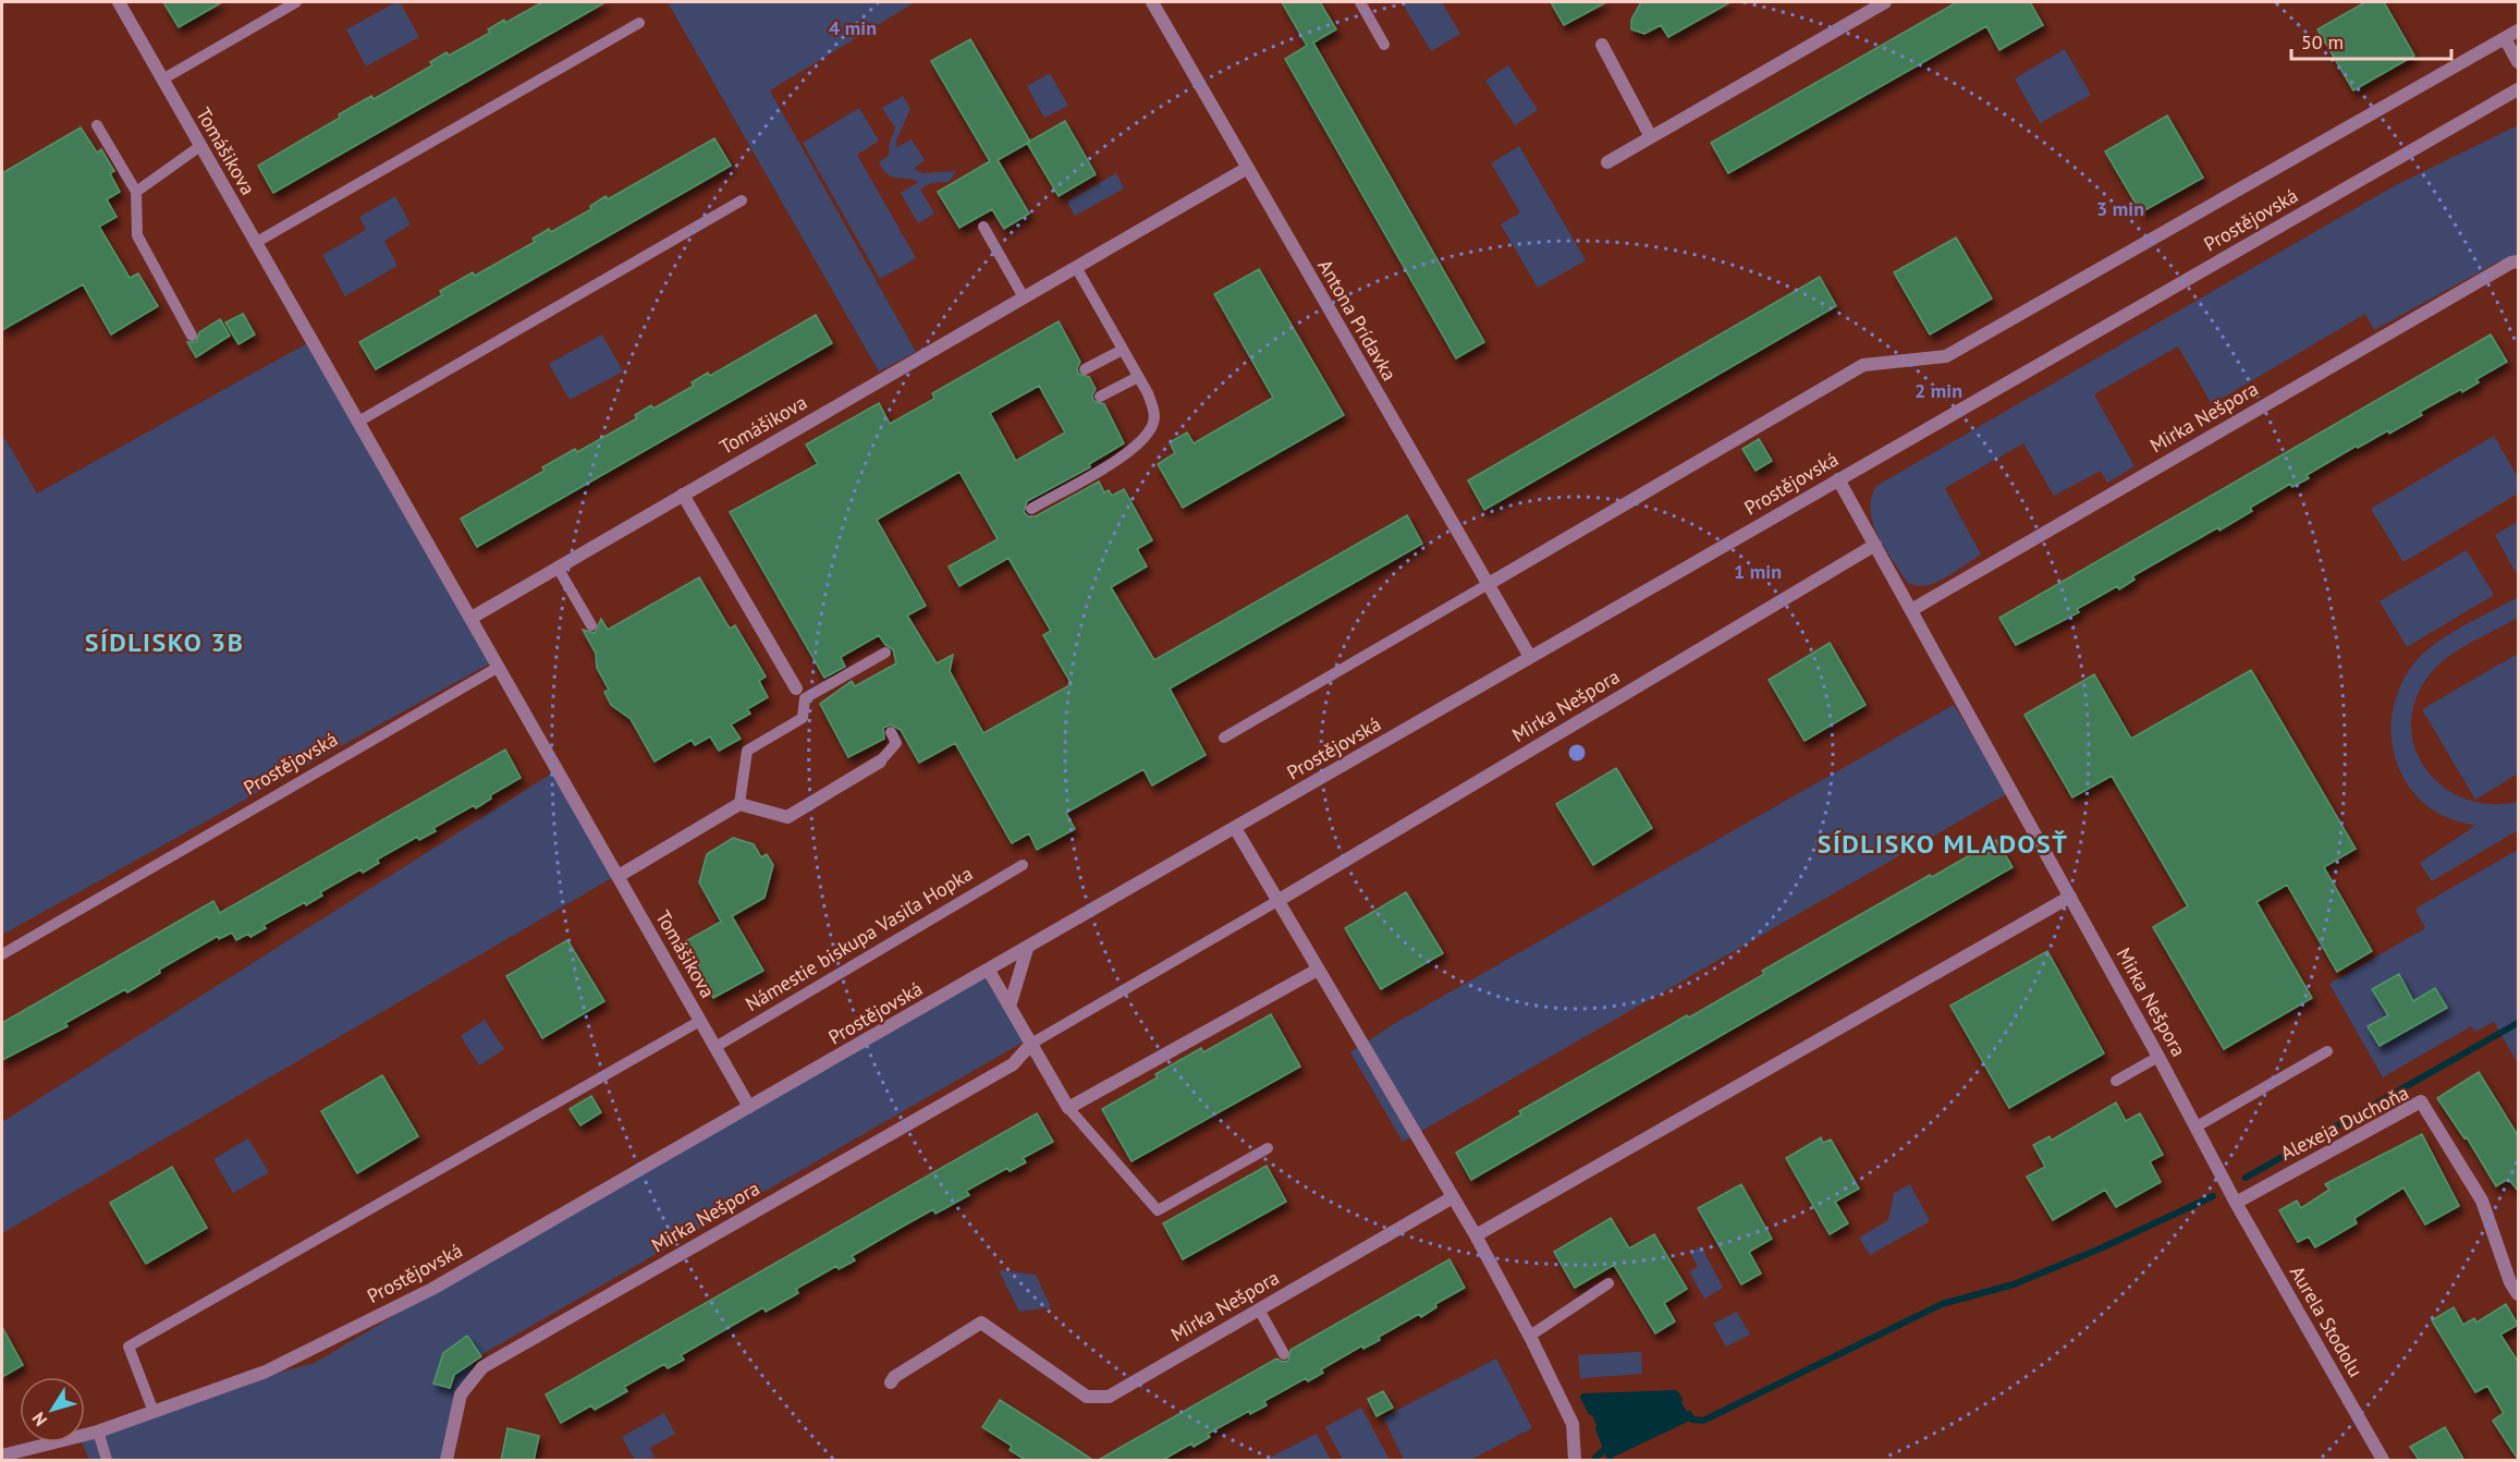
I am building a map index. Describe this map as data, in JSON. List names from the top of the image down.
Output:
{
  "streets": {
    "street": [
      "Tomášikova",
      "Prostějovská",
      "Antona Prídavka",
      "Mirka Nešpora",
      "Alexeja Duchoňa",
      "Aurela Stodolu"
    ],
    "lane": ["Námestie biskupa Vasiľa Hopka"]
  },
  "crossings": [
    ["Tomášikova", "Prostějovská"],
    ["Tomášikova", "Antona Prídavka"],
    ["Tomášikova", "Námestie biskupa Vasiľa Hopka"],
    ["Prostějovská", "Antona Prídavka"],
    ["Prostějovská", "Mirka Nešpora"],
    ["Mirka Nešpora", "Alexeja Duchoňa"],
    ["Mirka Nešpora", "Aurela Stodolu"],
    ["Alexeja Duchoňa", "Aurela Stodolu"]
  ],
  "districts": ["SÍDLISKO 3B", "SÍDLISKO MLADOSŤ"],
  "scale_bar": "50 m",
  "north": "bottom left",
  "rings": [
    "4 min",
    "3 min",
    "2 min",
    "1 min"
  ]
}
